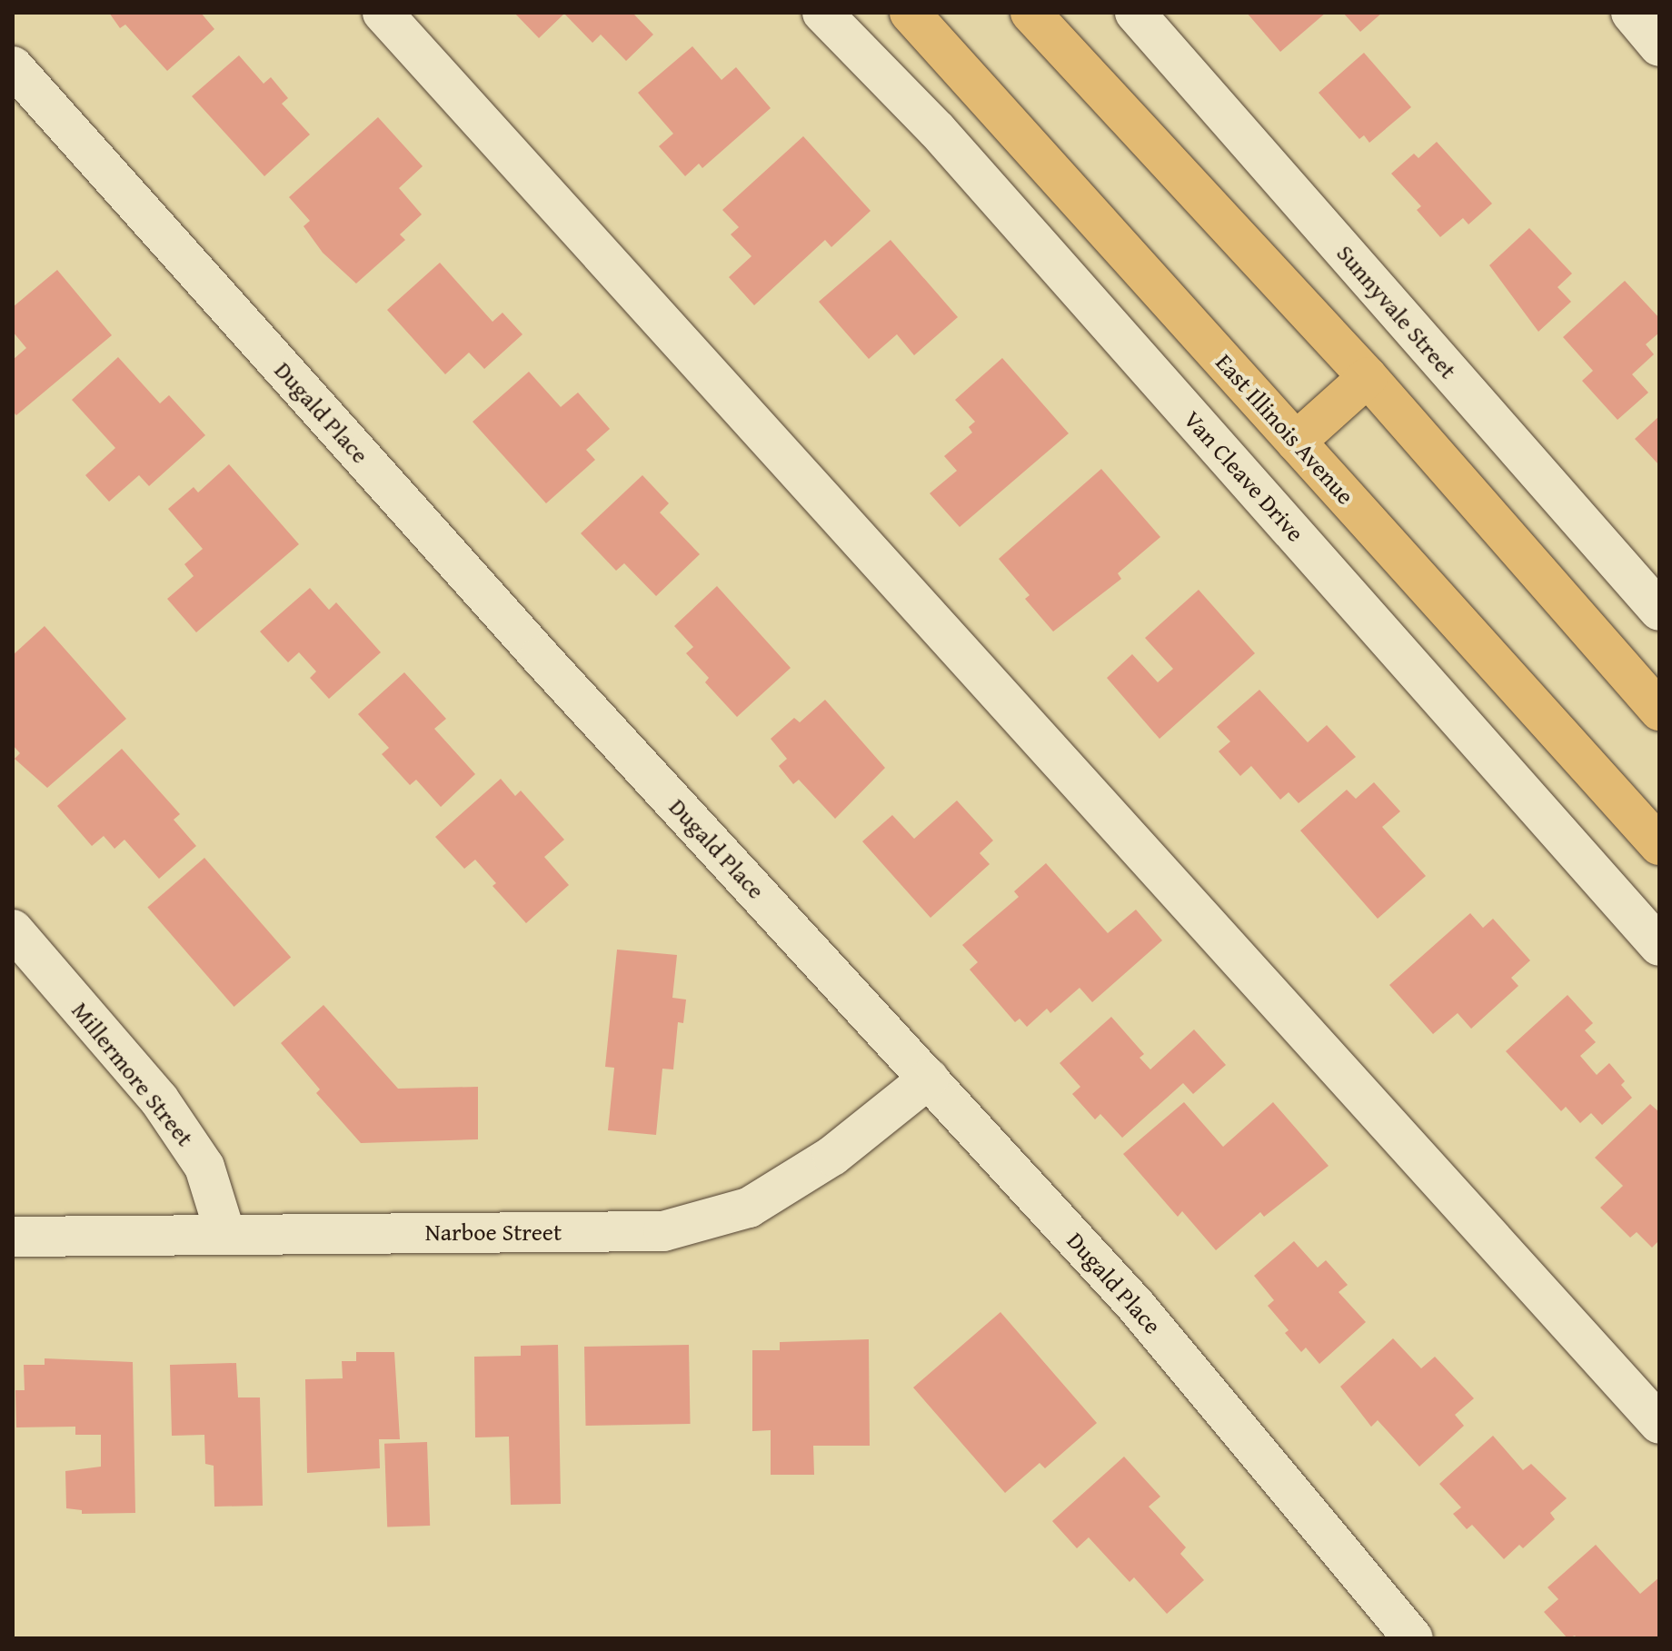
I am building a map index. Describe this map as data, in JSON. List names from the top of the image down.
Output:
{
  "streets": {
    "main road": ["East Illinois Avenue"],
    "street": [
      "Sunnyvale Street",
      "Dugald Place",
      "Van Cleave Drive",
      "Millermore Street",
      "Narboe Street"
    ]
  },
  "crossings": [
    ["Dugald Place", "Narboe Street"],
    ["Millermore Street", "Narboe Street"]
  ]
}
